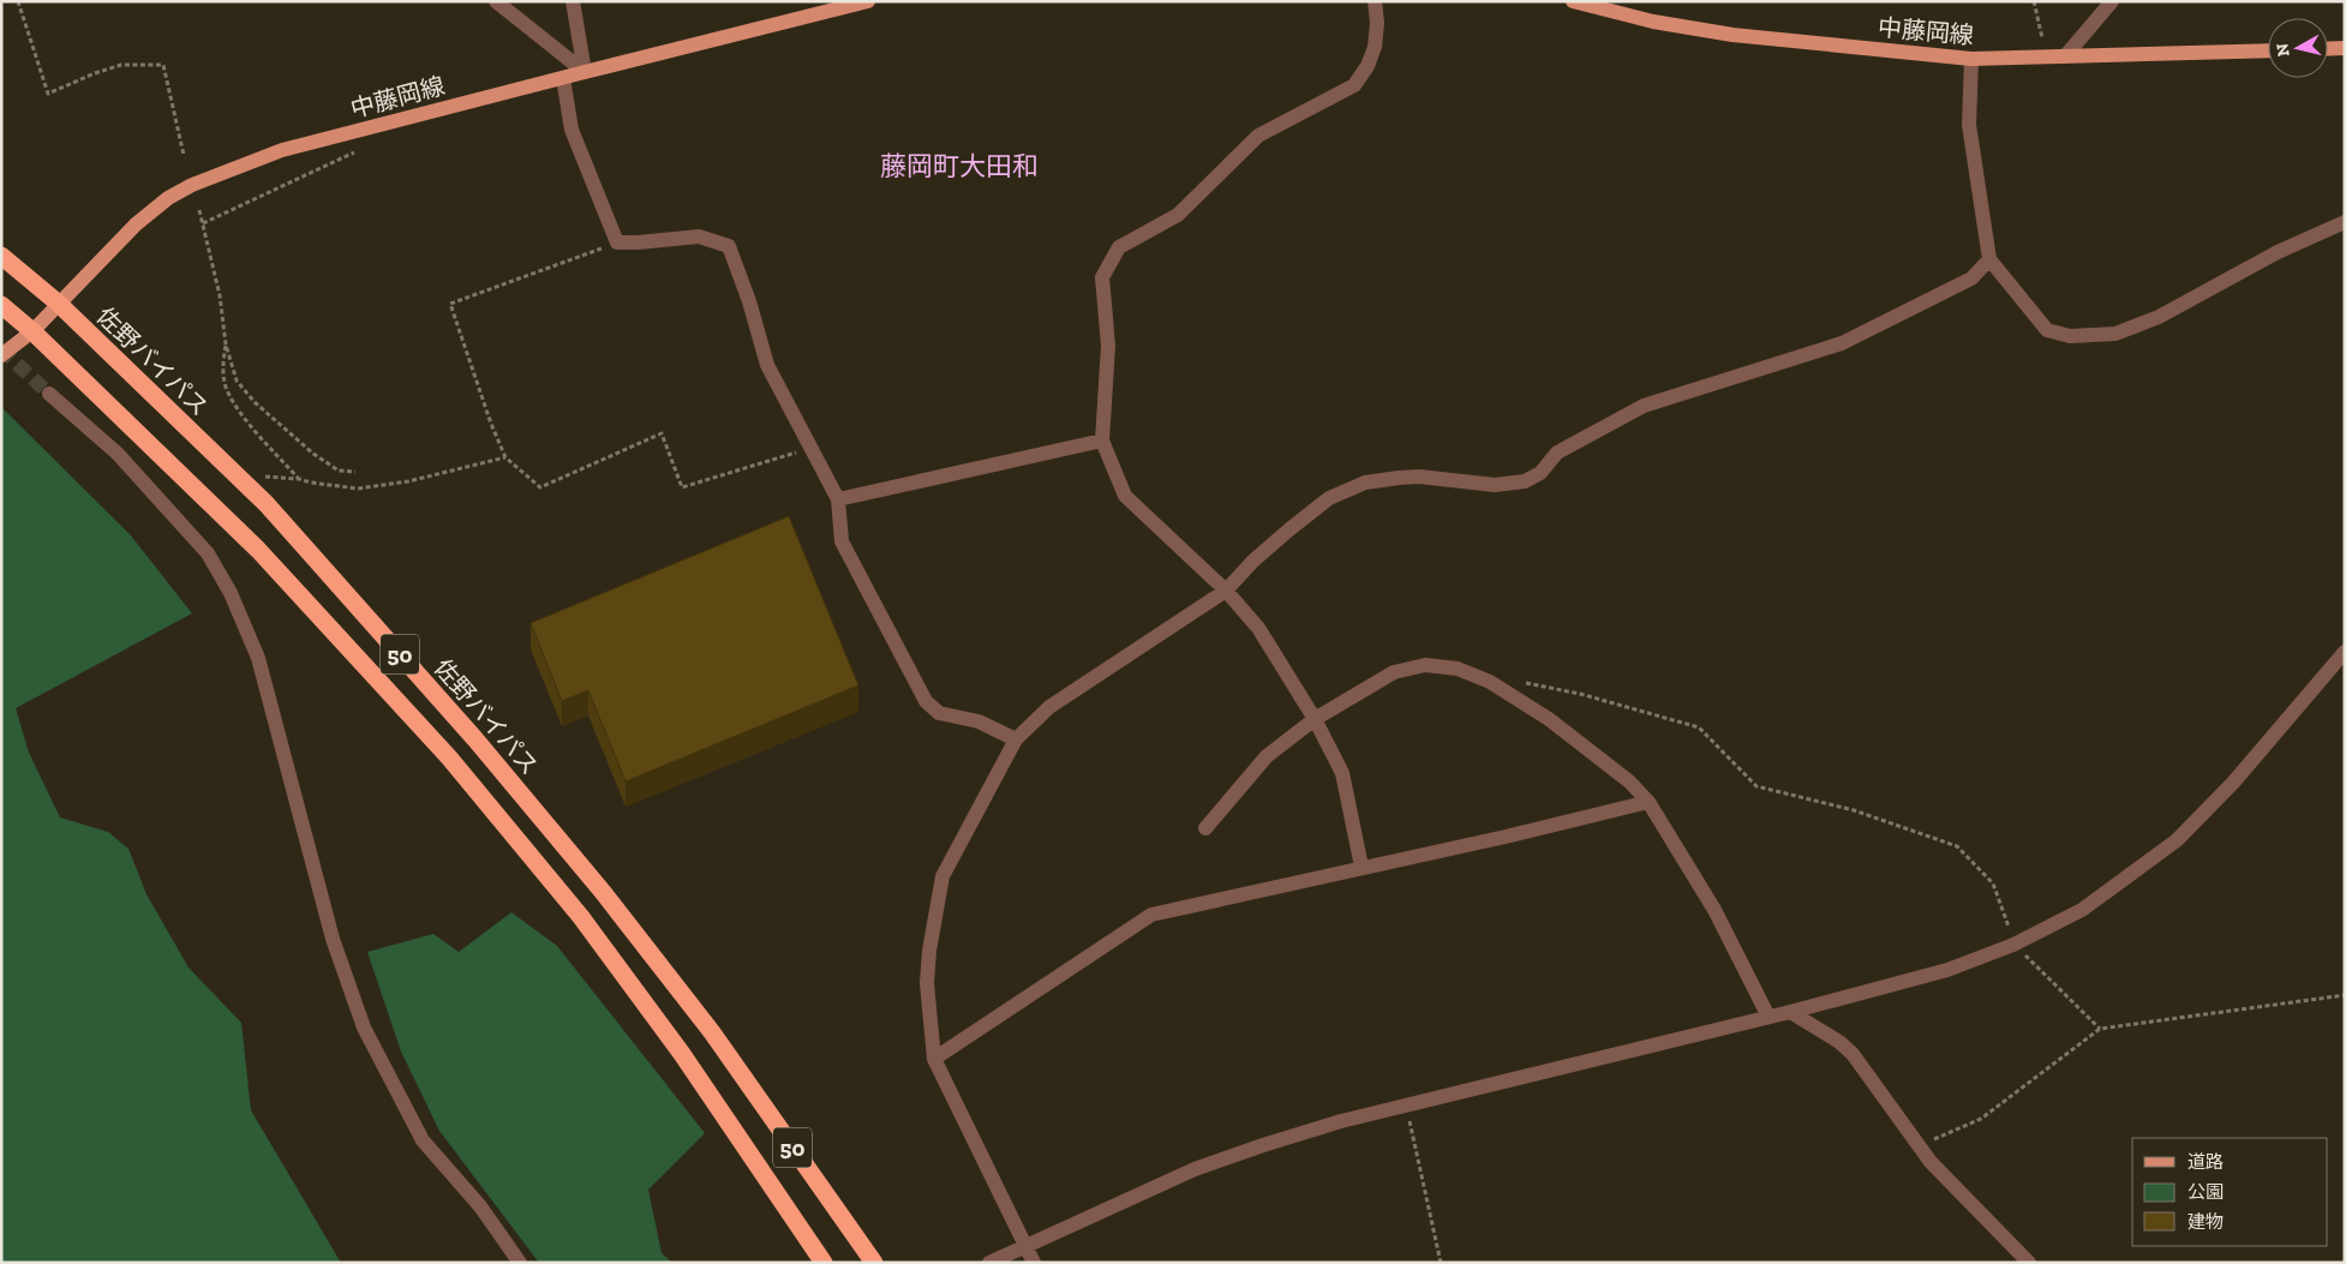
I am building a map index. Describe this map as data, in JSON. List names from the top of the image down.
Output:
{
  "streets": {
    "highway": ["佐野バイパス", "50"],
    "main road": ["中藤岡線"]
  },
  "crossings": [
    ["中藤岡線", "佐野バイパス"],
    ["中藤岡線", "50"]
  ],
  "districts": ["藤岡町大田和"],
  "legend": ["道路", "公園", "建物"],
  "north": "left"
}
